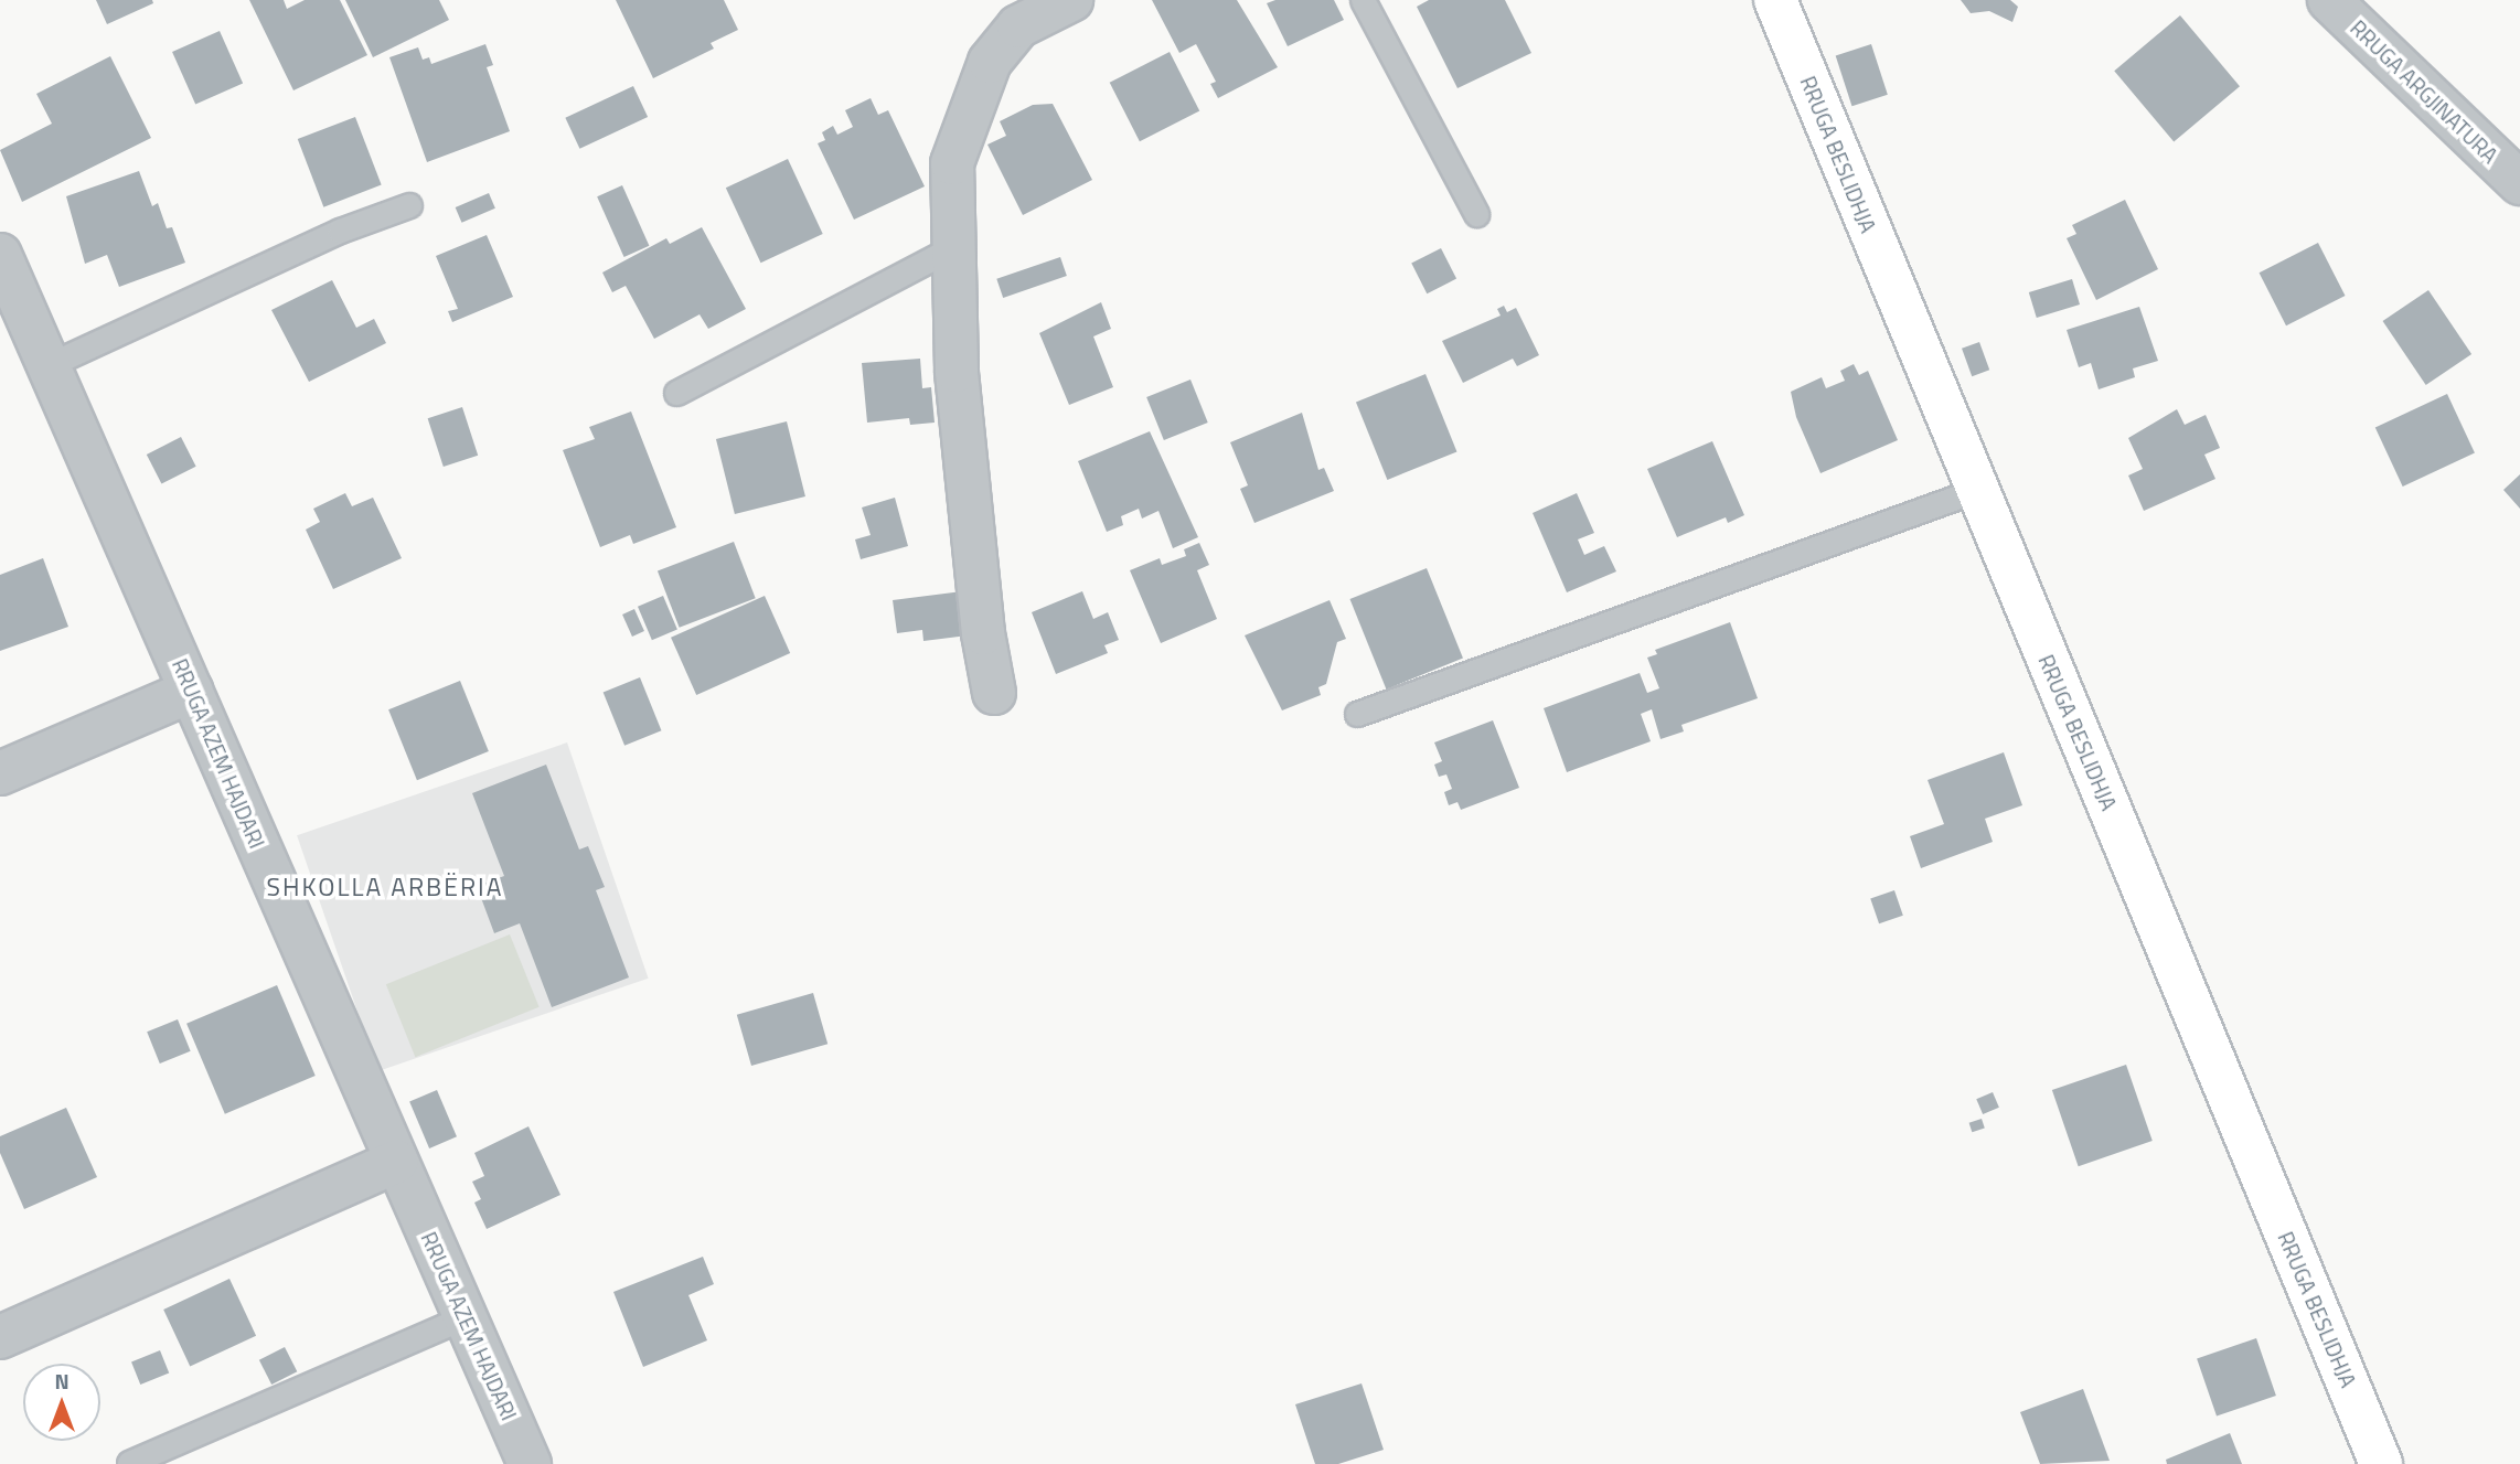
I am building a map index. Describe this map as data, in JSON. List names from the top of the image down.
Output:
{
  "streets": {
    "main road": ["RRUGA BESLIDHJA"],
    "street": ["RRUGA ARGJINATURA", "RRUGA AZEM HAJDARI"]
  },
  "districts": ["SHKOLLA ARBËRIA"],
  "north": "top"
}
